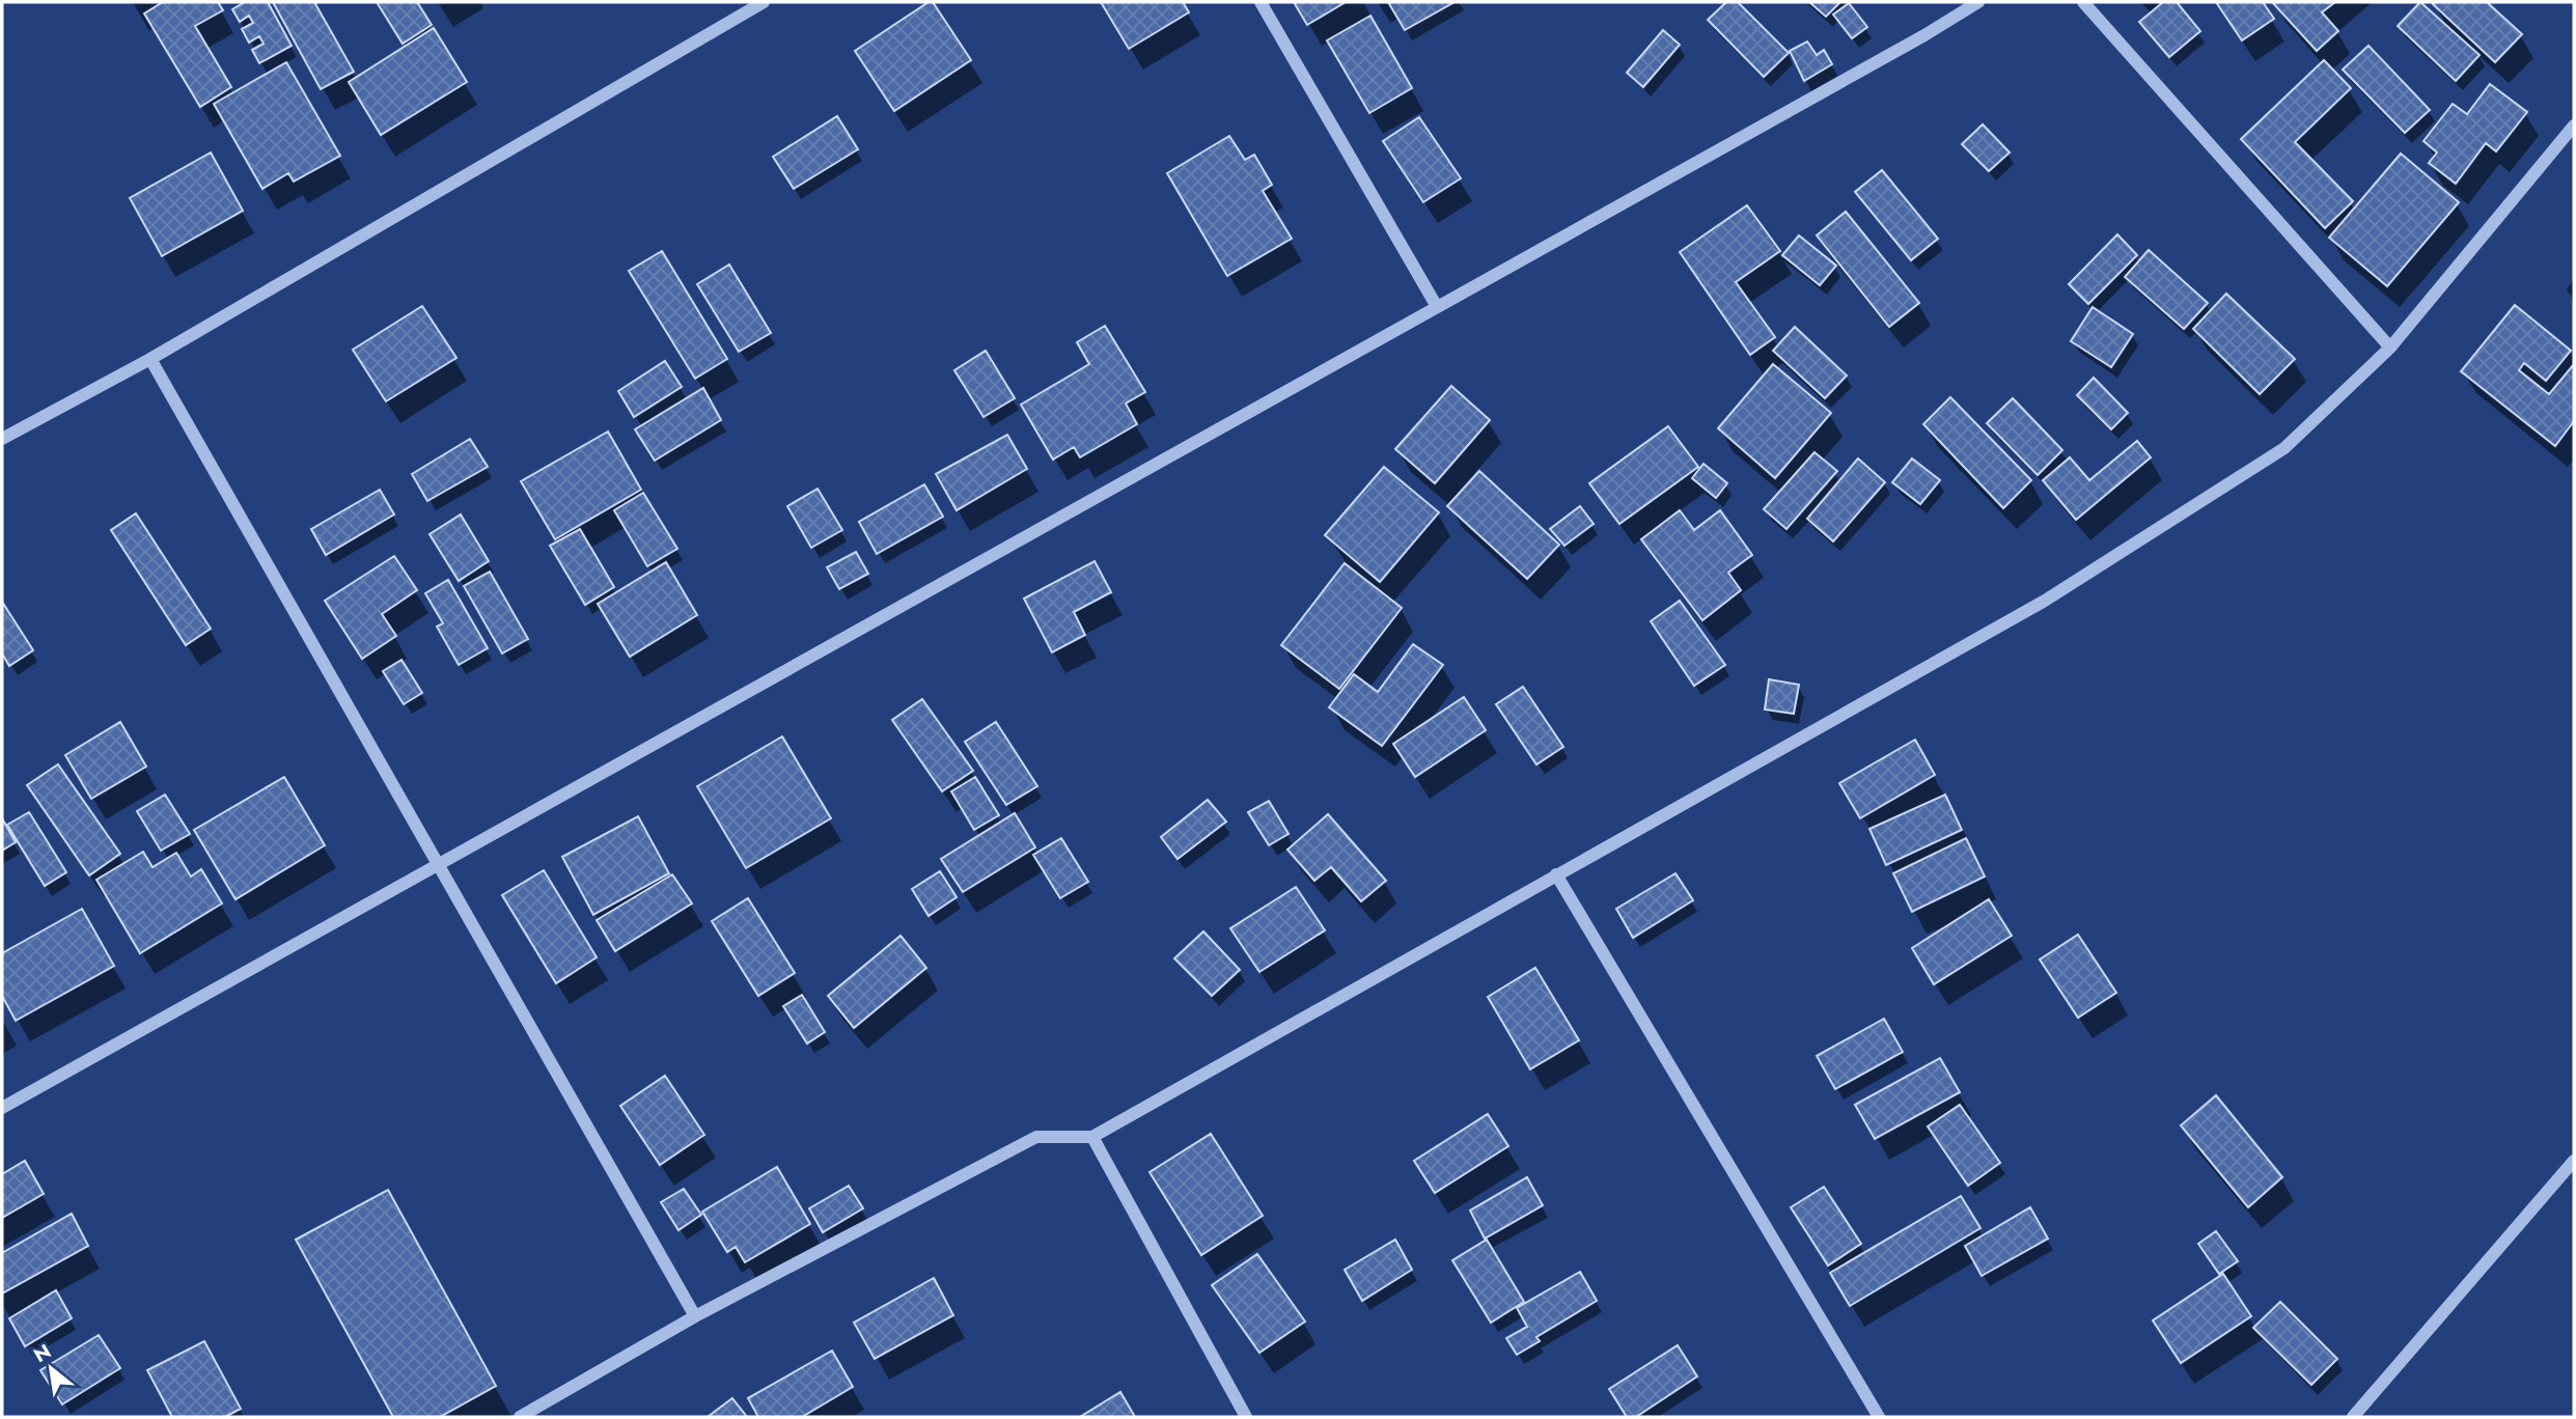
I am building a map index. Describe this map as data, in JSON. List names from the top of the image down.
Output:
{
  "north": "top left"
}
